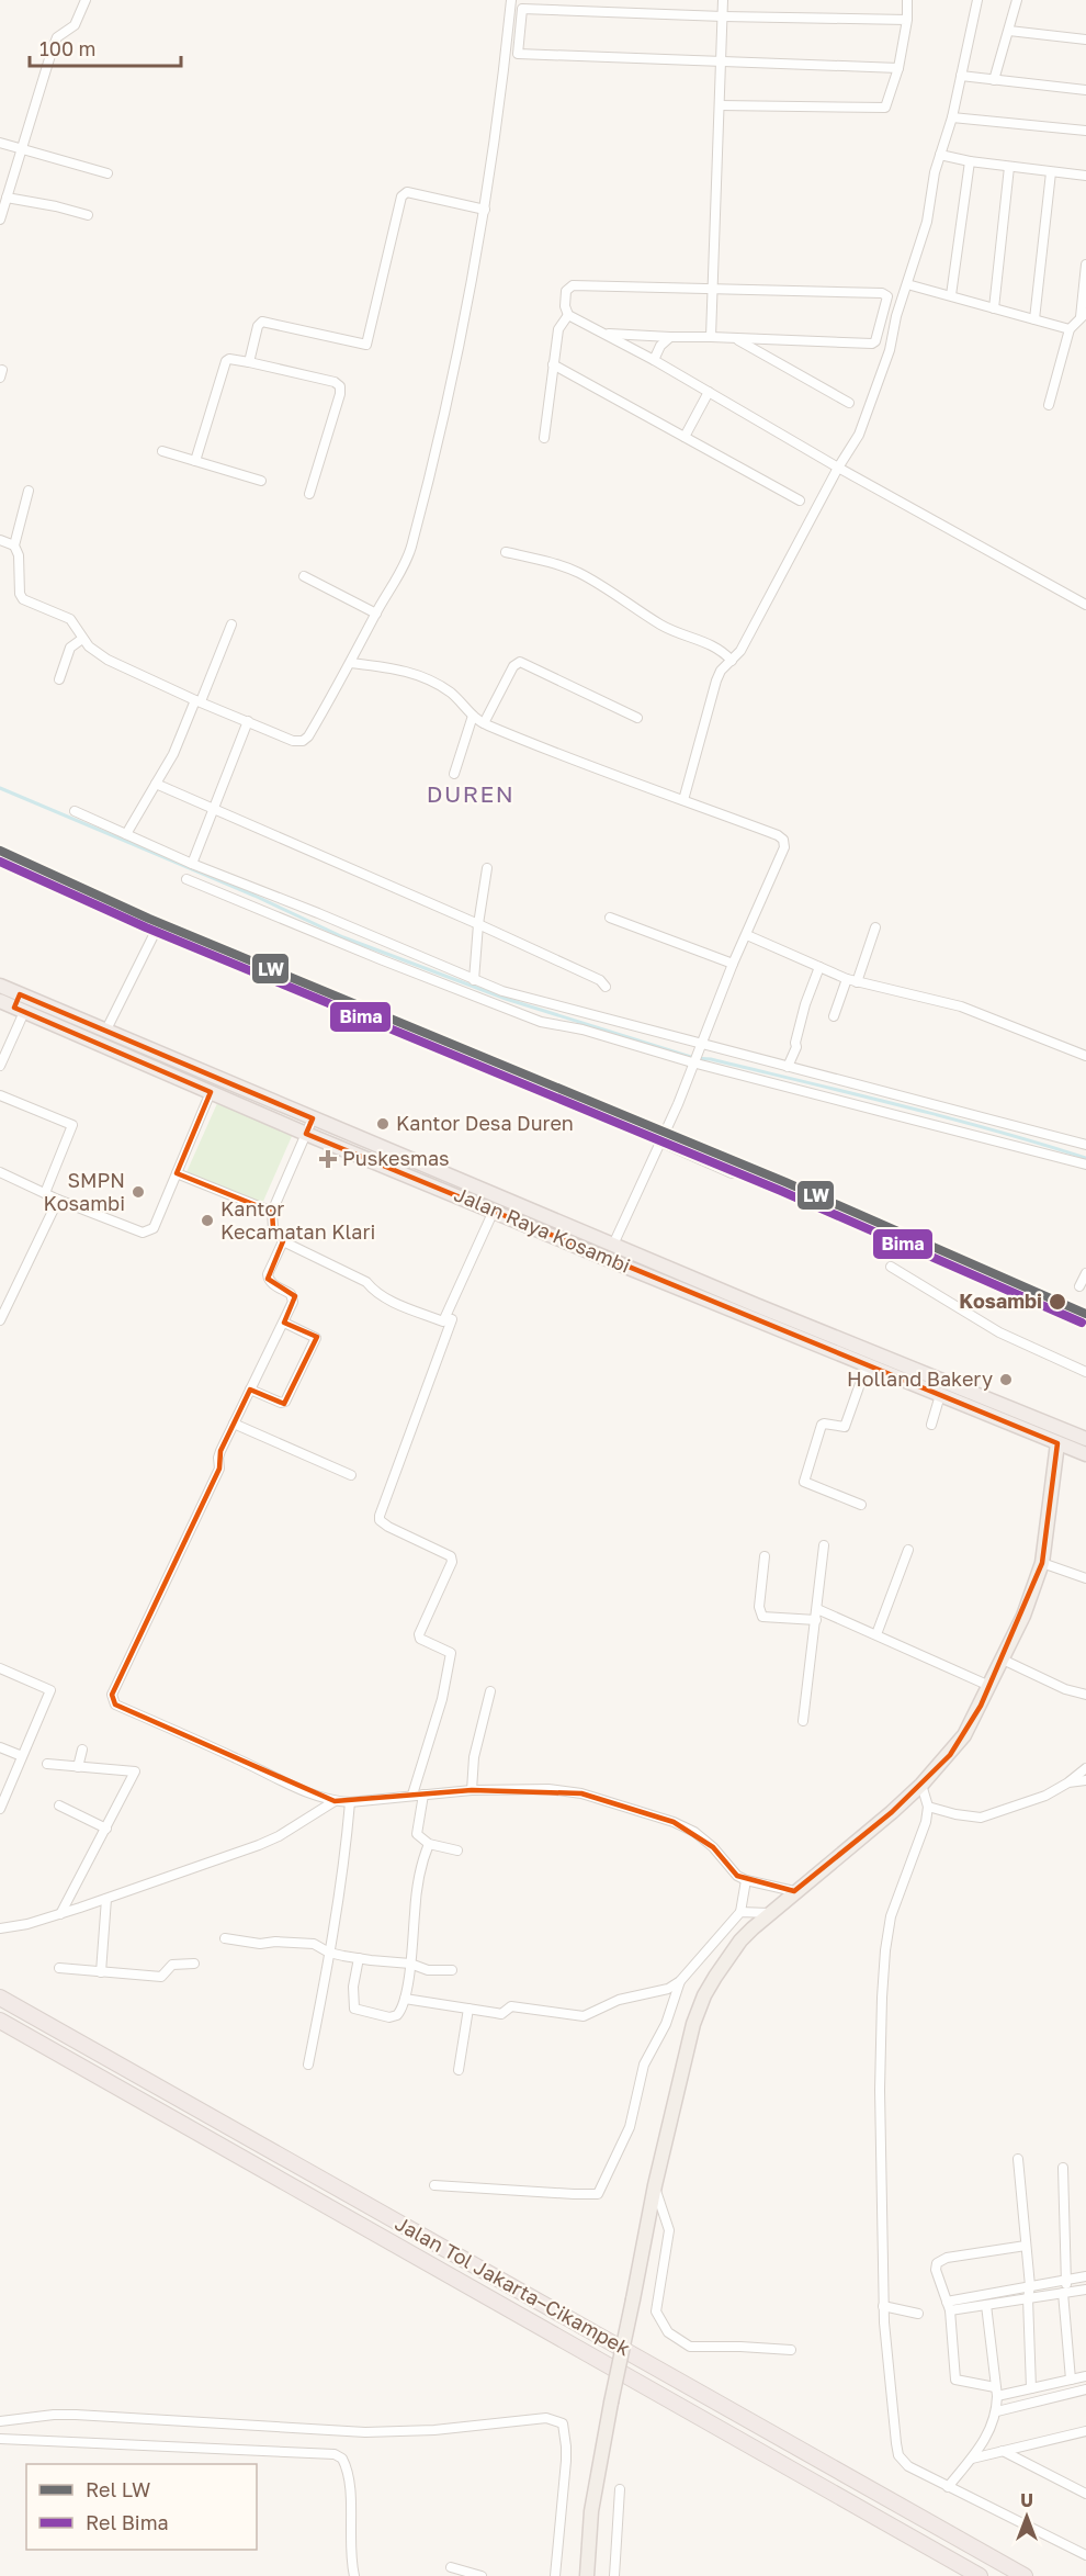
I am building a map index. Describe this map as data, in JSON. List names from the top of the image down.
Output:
{
  "streets": {
    "highway": ["Jalan Raya Kosambi", "Jalan Tol Jakarta–Cikampek"]
  },
  "districts": ["DUREN"],
  "places": {
    "other": [
      "Kantor Desa Duren",
      "SMPN Kosambi",
      "Kantor Kecamatan Klari",
      "Kosambi",
      "Holland Bakery"
    ],
    "health": ["Puskesmas"]
  },
  "lines": ["rail line LW", "rail line Bima"],
  "legend": ["Rel LW", "Rel Bima"],
  "scale_bar": "100 m",
  "north": "top"
}
